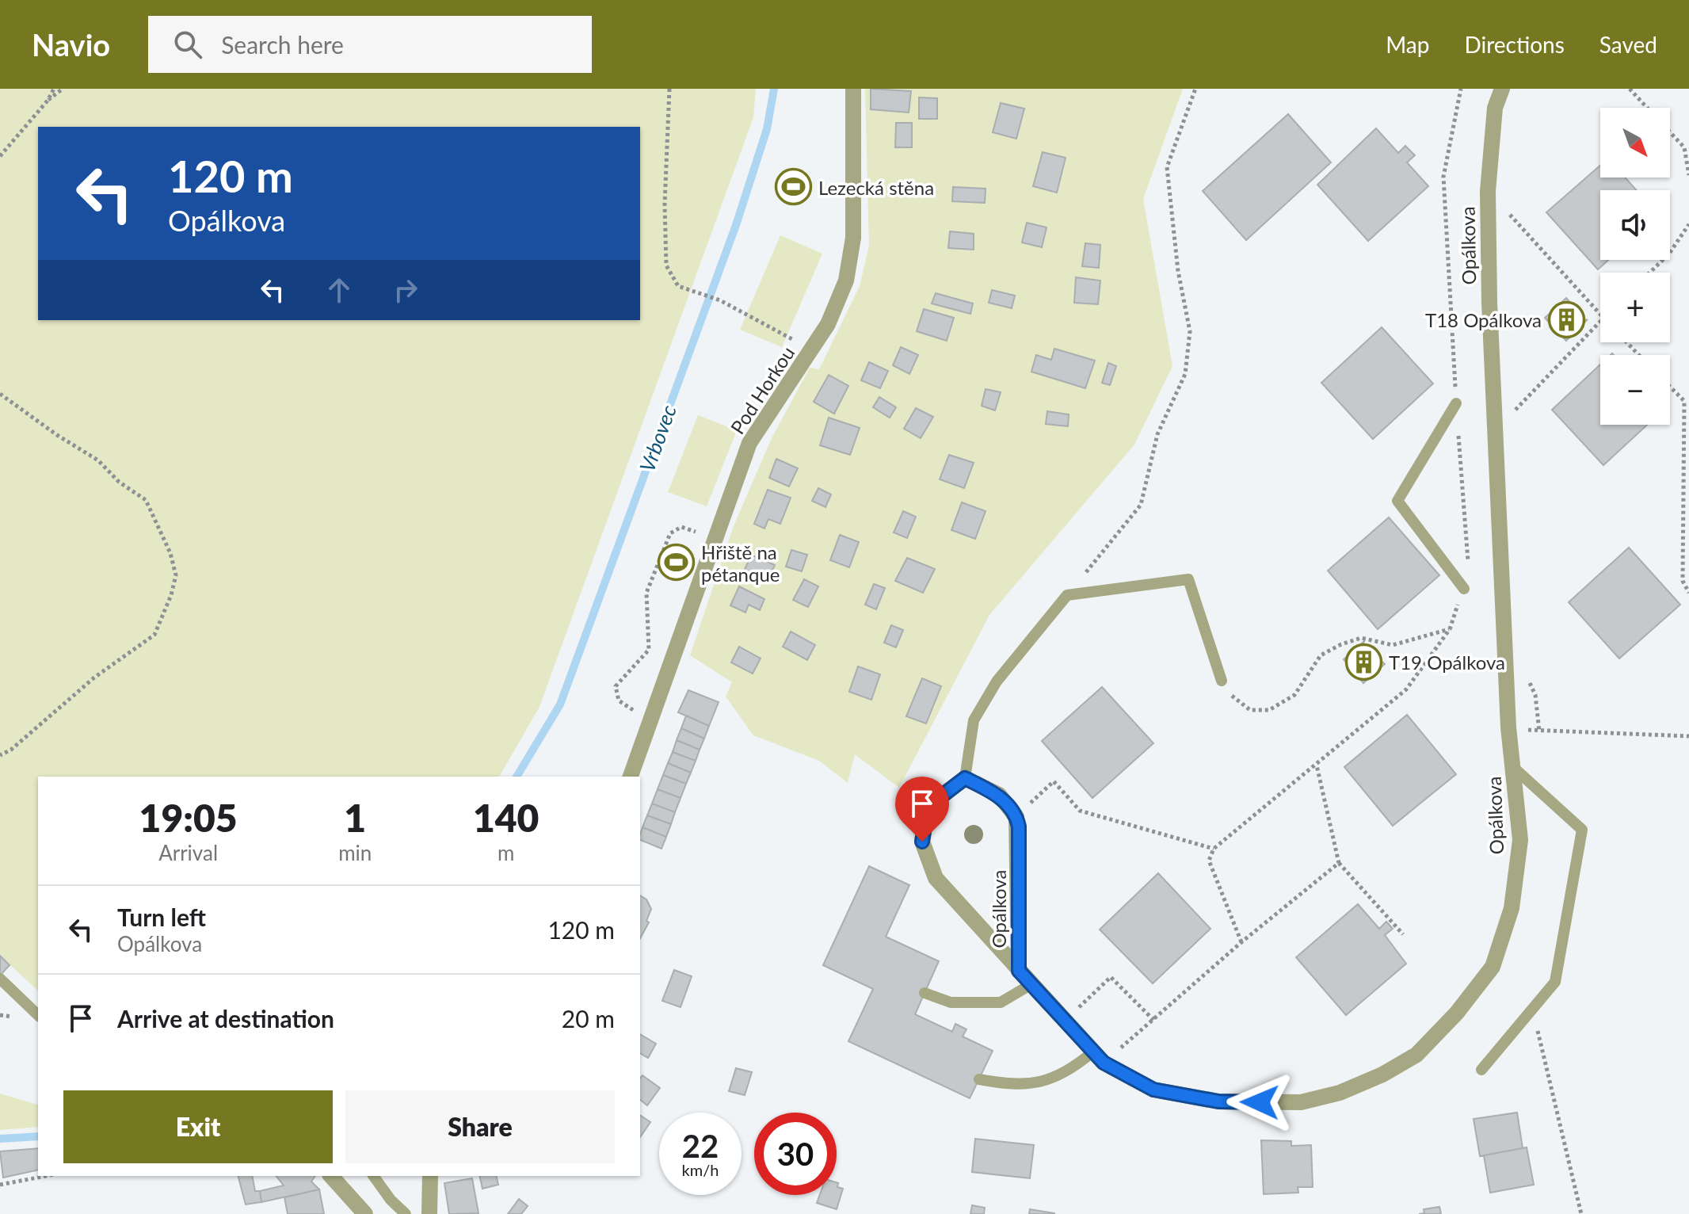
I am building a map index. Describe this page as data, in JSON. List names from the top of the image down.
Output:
{
  "streets": {
    "street": ["Opálkova", "Pod Horkou"]
  },
  "water": ["Vrbovec"],
  "places": {
    "sports": ["Lezecká stěna", "Hřiště na pétanque"],
    "building": ["T18 Opálkova", "T19 Opálkova"]
  },
  "north": "bottom right",
  "page": {
    "header": "Navio",
    "search": "Search here",
    "nav": ["Map", "Directions", "Saved"],
    "map_buttons": ["+", "−"],
    "turn": ["120 m", "Opálkova"],
    "eta": [
      "19:05",
      "Arrival",
      "1",
      "min",
      "140",
      "m"
    ],
    "list": [
      {
        "name": "Turn left",
        "note": "Opálkova",
        "value": "120 m"
      },
      {
        "name": "Arrive at destination",
        "value": "20 m"
      }
    ],
    "buttons": ["Exit", "Share"],
    "speed": "22 km/h",
    "limit": "30"
  }
}
